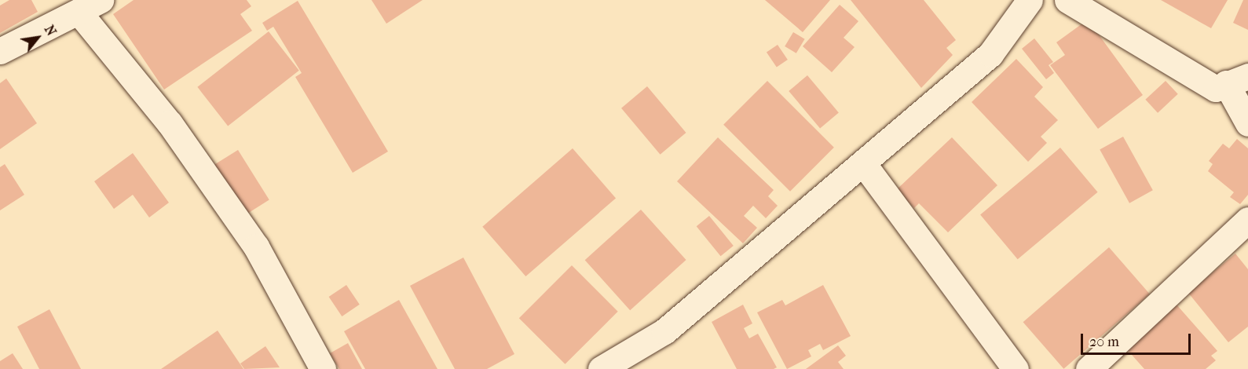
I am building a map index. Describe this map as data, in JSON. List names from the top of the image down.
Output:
{
  "scale_bar": "20 m",
  "north": "top right"
}
